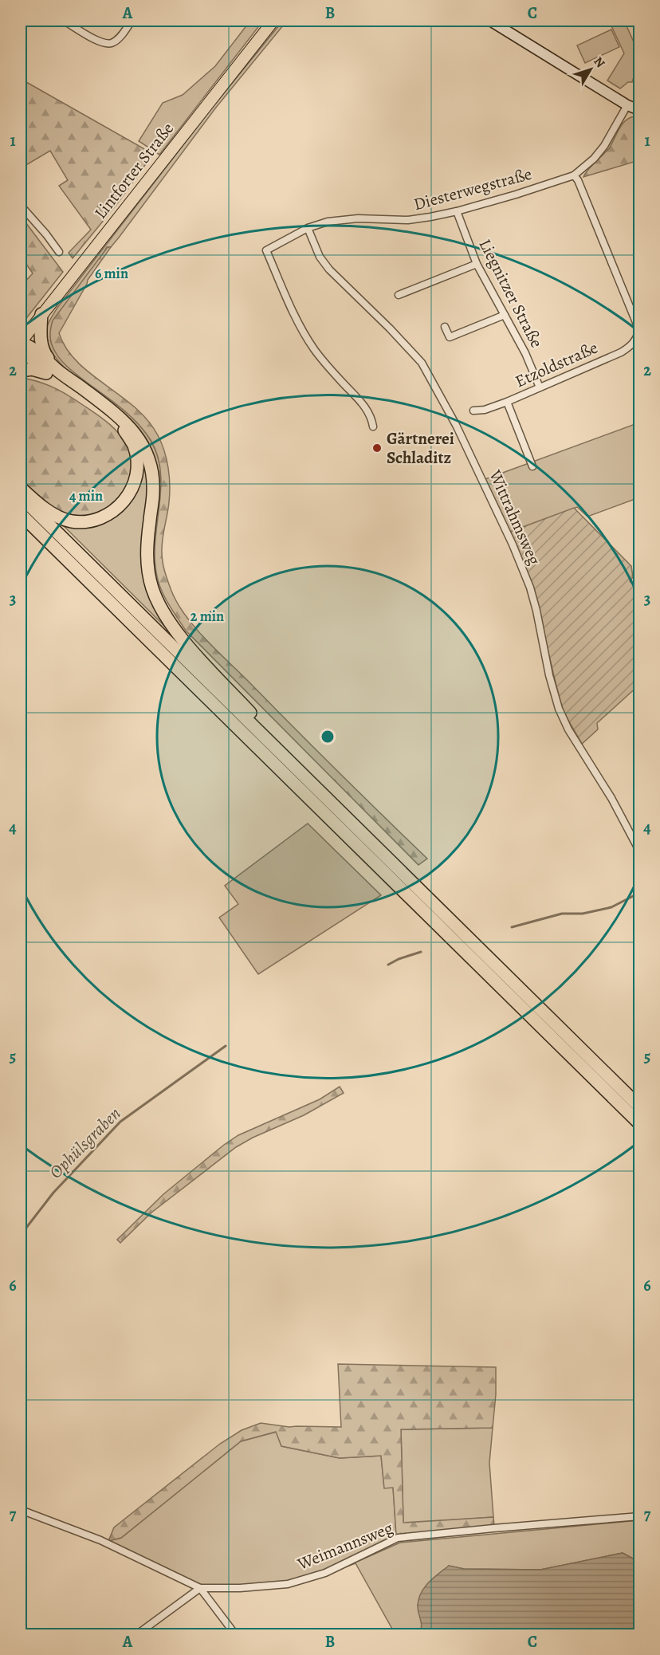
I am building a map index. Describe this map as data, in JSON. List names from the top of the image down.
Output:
{
  "streets": {
    "main road": ["Lintforter Straße"],
    "street": [
      "Diesterwegstraße",
      "Liegnitzer Straße",
      "Etzoldstraße",
      "Wittrahmsweg",
      "Weimannsweg"
    ]
  },
  "crossings": [
    ["Diesterwegstraße", "Liegnitzer Straße"],
    ["Diesterwegstraße", "Wittrahmsweg"],
    ["Liegnitzer Straße", "Etzoldstraße"]
  ],
  "water": ["Ophülsgraben"],
  "places": ["Gärtnerei Schladitz"],
  "north": "top right",
  "grid": {
    "columns": ["A", "B", "C"],
    "rows": [
      "1",
      "2",
      "3",
      "4",
      "5",
      "6",
      "7"
    ]
  },
  "rings": ["6 min", "4 min", "2 min"]
}
